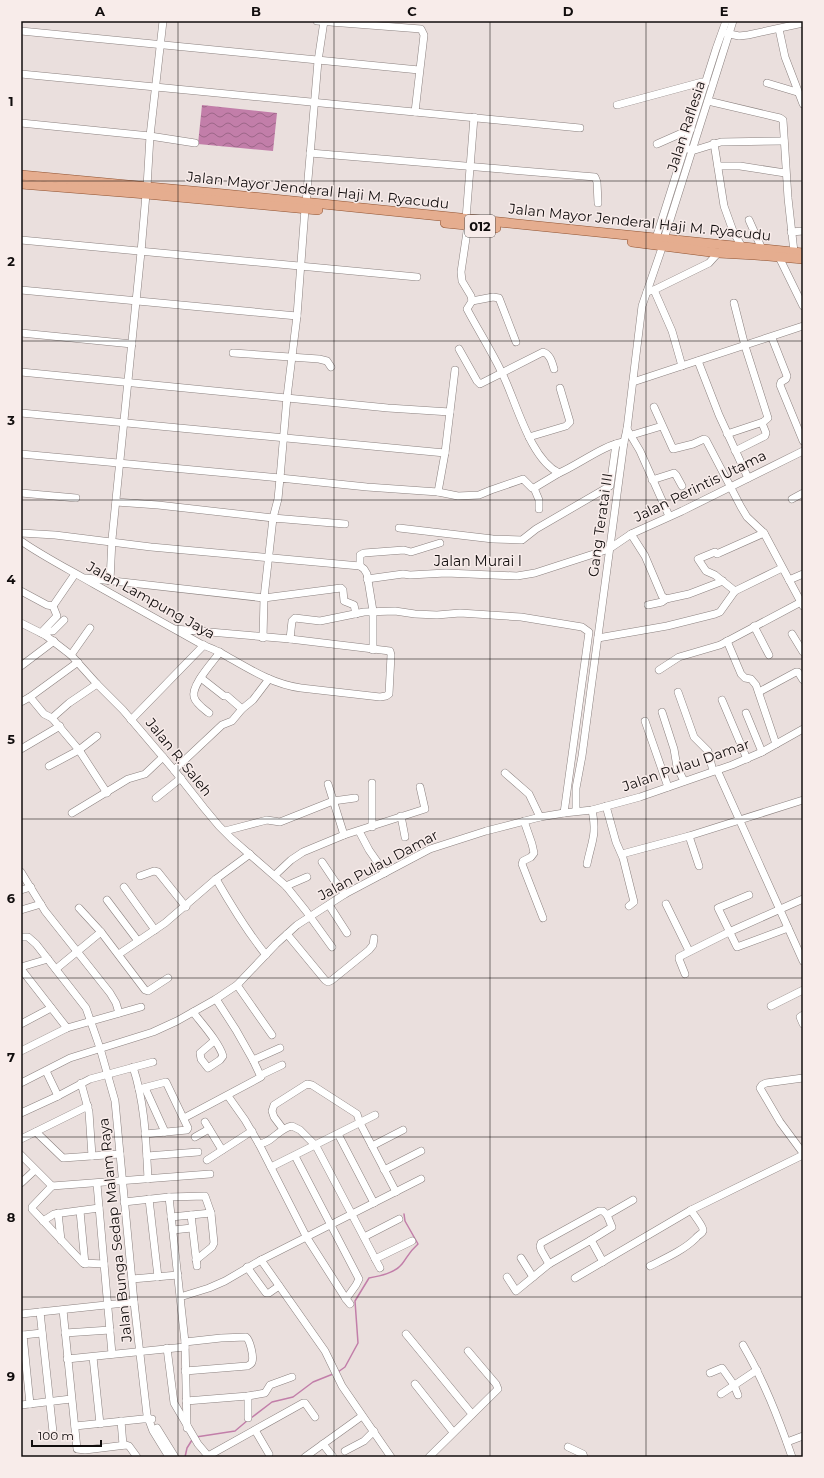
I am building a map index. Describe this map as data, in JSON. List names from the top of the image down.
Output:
{
  "streets": {
    "main road": ["Jalan Mayor Jenderal Haji M. Ryacudu", "012"],
    "street": [
      "Jalan Raflesia",
      "Jalan Perintis Utama",
      "Gang Teratai III",
      "Jalan Murai I",
      "Jalan Lampung Jaya",
      "Jalan R. Saleh",
      "Jalan Pulau Damar",
      "Jalan Bunga Sedap Malam Raya"
    ]
  },
  "crossings": [
    ["Jalan Raflesia", "Jalan Mayor Jenderal Haji M. Ryacudu"],
    ["Jalan Raflesia", "Gang Teratai III"],
    ["Jalan Mayor Jenderal Haji M. Ryacudu", "Gang Teratai III"],
    ["Jalan Perintis Utama", "Gang Teratai III"],
    ["Jalan Perintis Utama", "Jalan Murai I"],
    ["Gang Teratai III", "Jalan Murai I"],
    ["Gang Teratai III", "Jalan Pulau Damar"],
    ["Jalan R. Saleh", "Jalan Pulau Damar"],
    ["Jalan Pulau Damar", "Jalan Bunga Sedap Malam Raya"]
  ],
  "scale_bar": "100 m",
  "grid": {
    "columns": [
      "A",
      "B",
      "C",
      "D",
      "E"
    ],
    "rows": [
      "1",
      "2",
      "3",
      "4",
      "5",
      "6",
      "7",
      "8",
      "9"
    ]
  }
}
